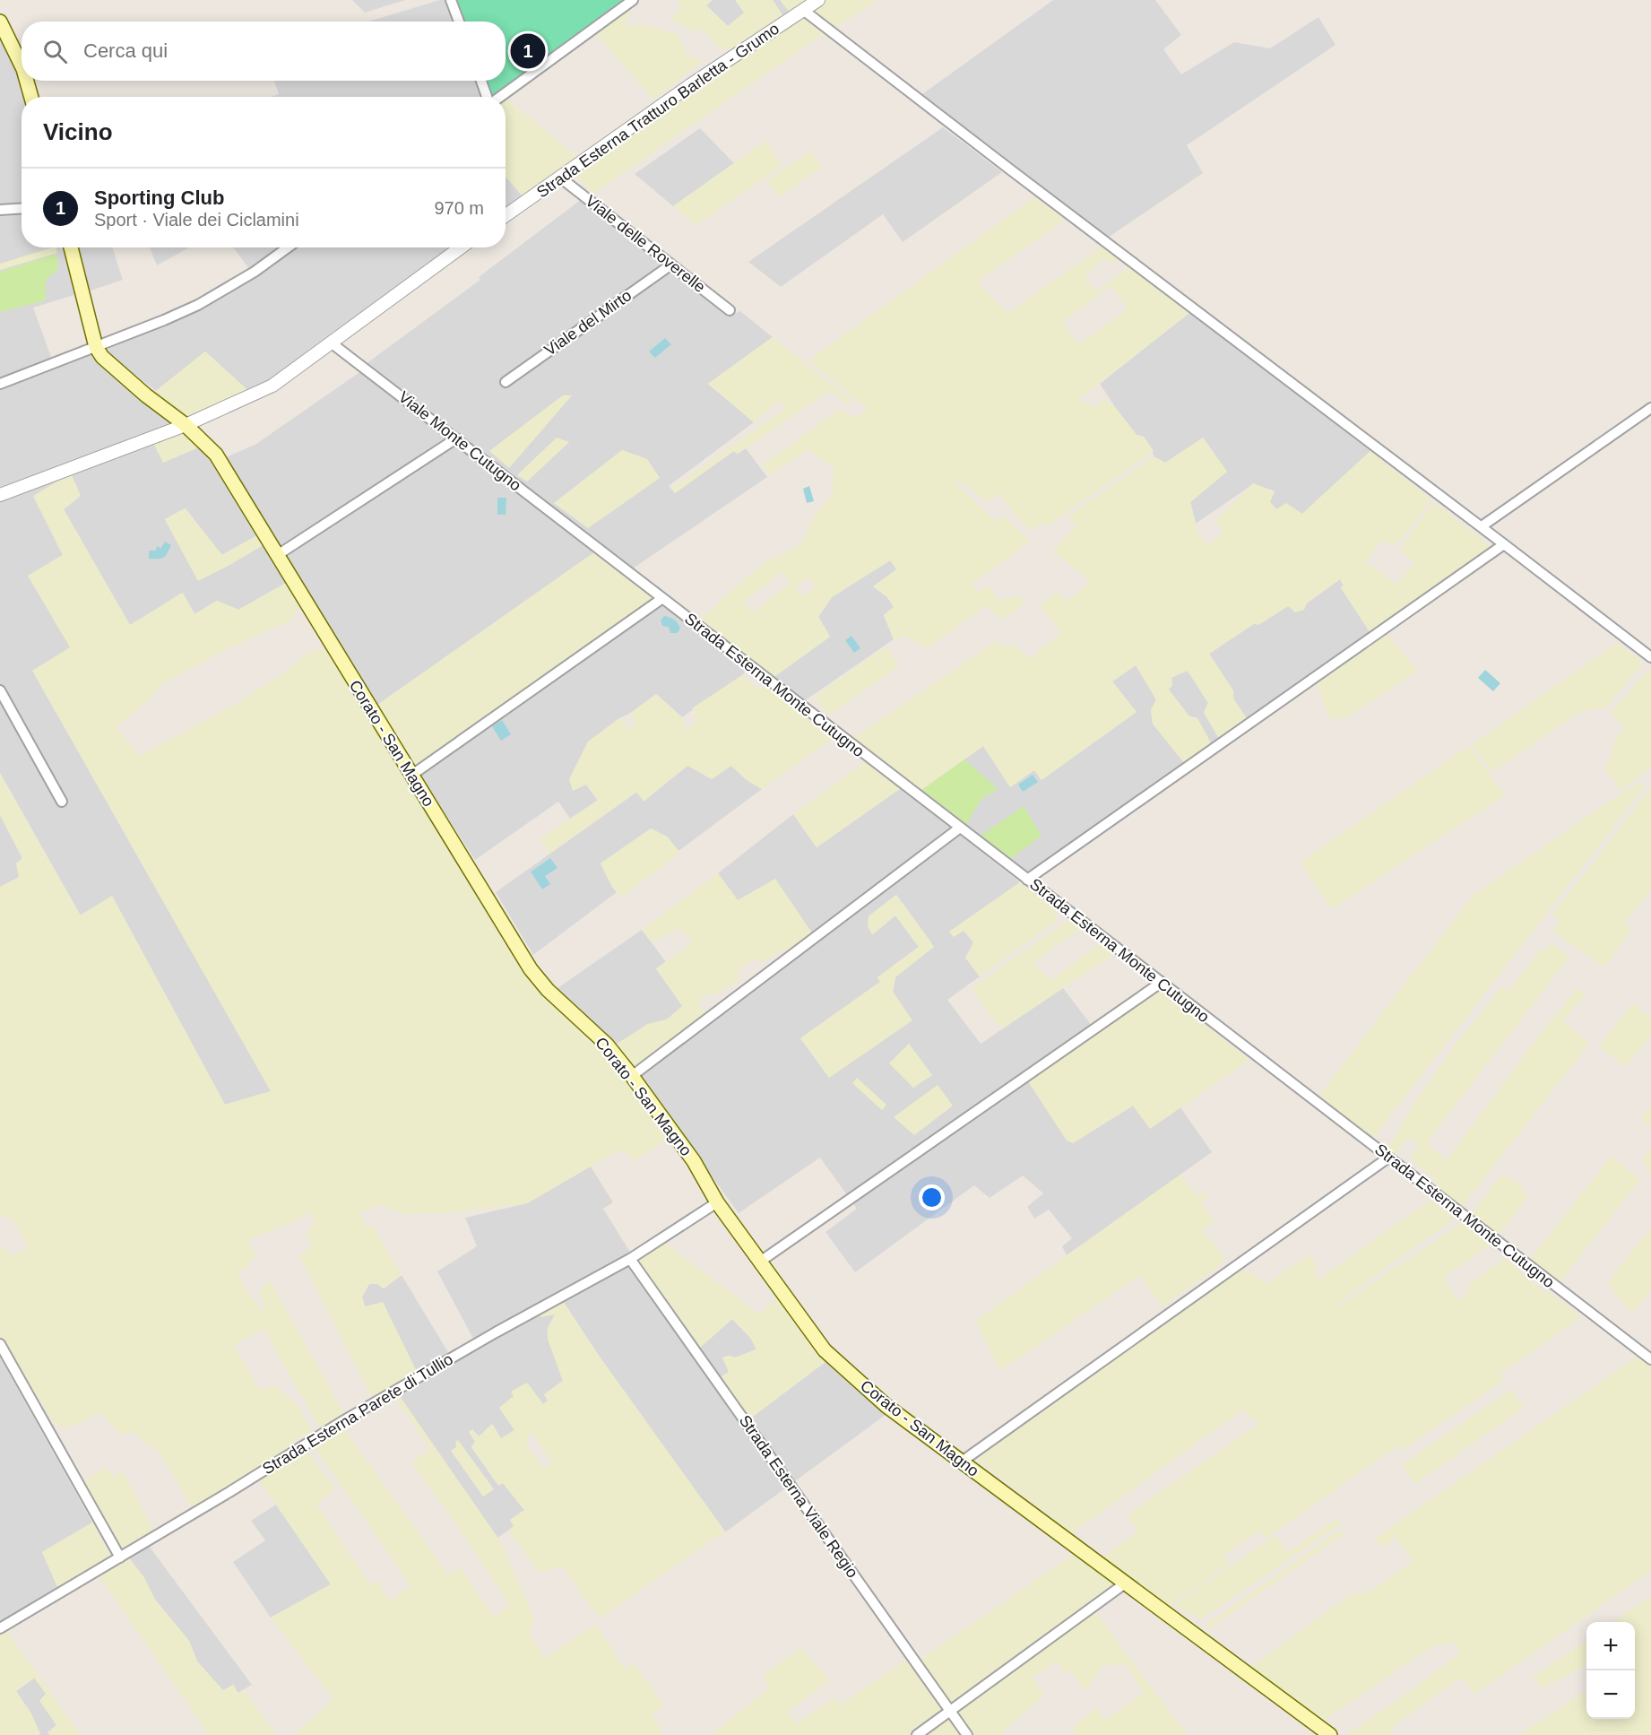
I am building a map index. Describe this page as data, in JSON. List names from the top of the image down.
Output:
{
  "streets": {
    "main road": ["Corato - San Magno"],
    "street": [
      "Strada Esterna Tratturo Barletta - Grumo",
      "Viale delle Roverelle",
      "Viale del Mirto",
      "Viale Monte Cutugno",
      "Strada Esterna Monte Cutugno",
      "Strada Esterna Parete di Tullio",
      "Strada Esterna Viale Regio"
    ]
  },
  "crossings": [
    ["Strada Esterna Tratturo Barletta - Grumo", "Viale delle Roverelle"],
    ["Viale delle Roverelle", "Viale del Mirto"],
    ["Viale Monte Cutugno", "Strada Esterna Monte Cutugno"],
    ["Corato - San Magno", "Strada Esterna Parete di Tullio"],
    ["Strada Esterna Parete di Tullio", "Strada Esterna Viale Regio"]
  ],
  "page": {
    "search": "Cerca qui",
    "pins": "1",
    "heading": "Vicino",
    "list": [
      {
        "mark": "1",
        "name": "Sporting Club",
        "note": "Sport · Viale dei Ciclamini",
        "value": "970 m"
      }
    ],
    "map_buttons": ["+", "−"]
  }
}
